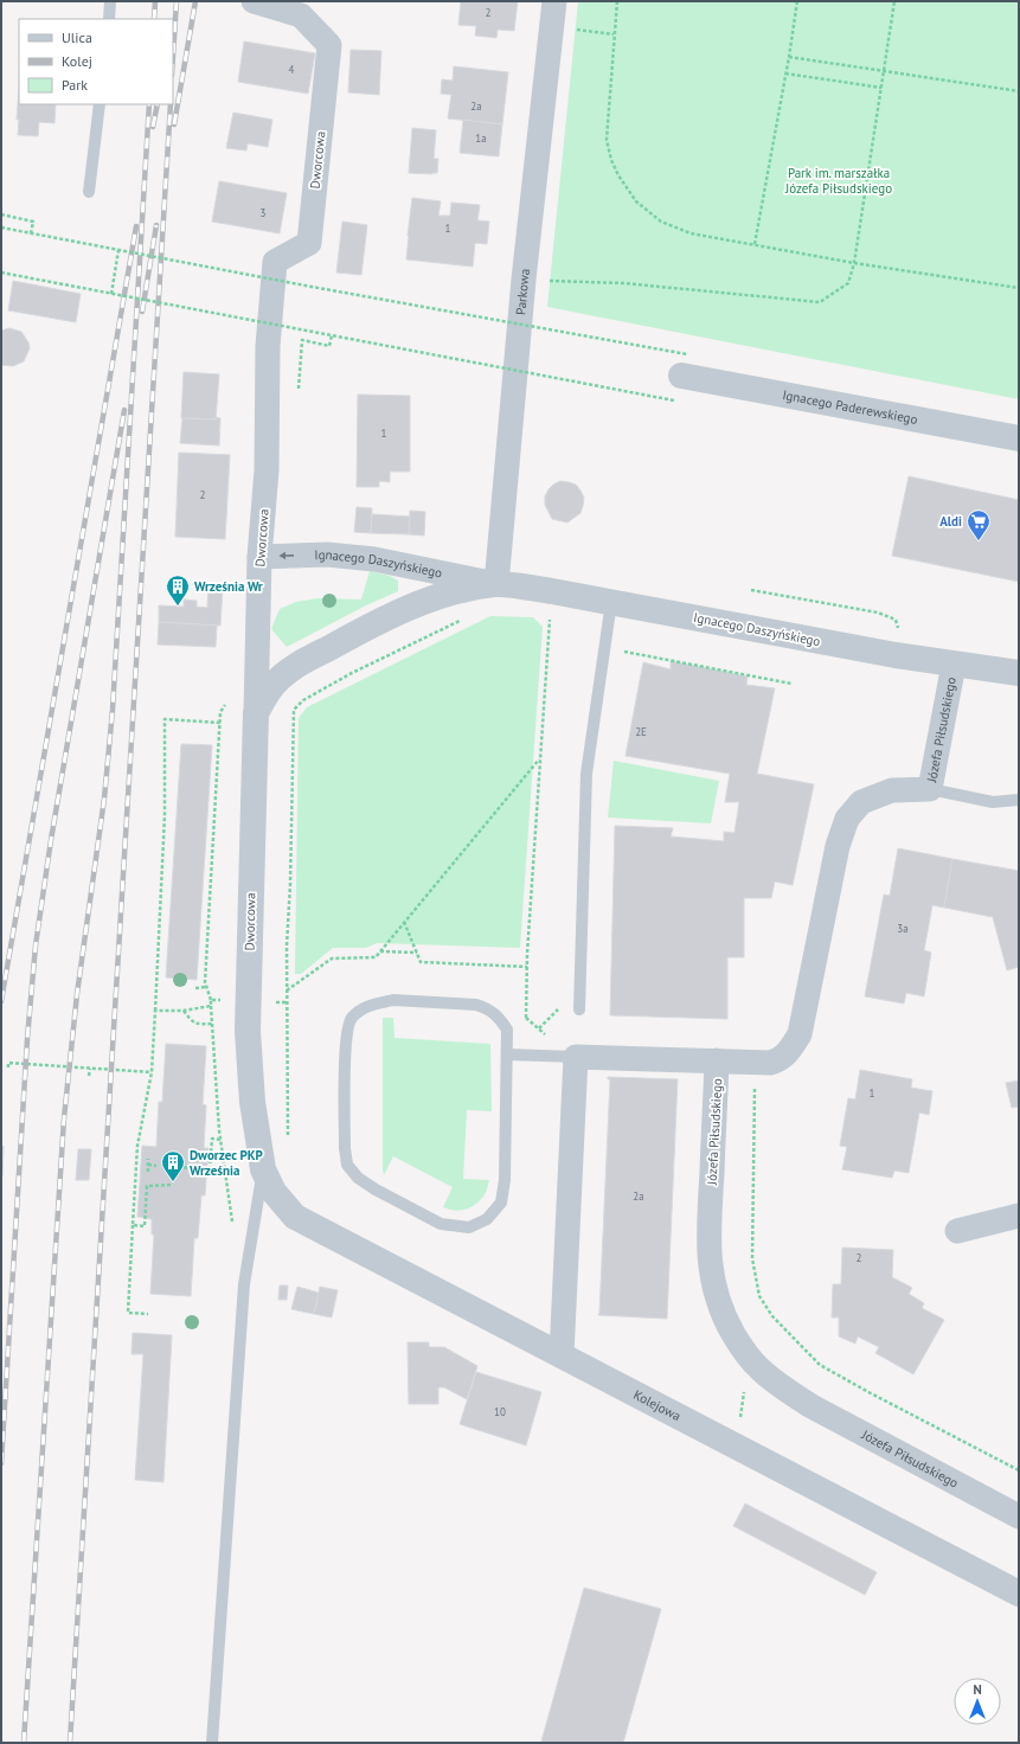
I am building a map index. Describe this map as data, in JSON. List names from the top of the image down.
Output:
{
  "streets": {
    "street": [
      "Dworcowa",
      "Parkowa",
      "Ignacego Paderewskiego",
      "Ignacego Daszyńskiego",
      "Józefa Piłsudskiego",
      "Kolejowa"
    ]
  },
  "crossings": [
    ["Dworcowa", "Ignacego Daszyńskiego"],
    ["Dworcowa", "Kolejowa"],
    ["Parkowa", "Ignacego Daszyńskiego"],
    ["Ignacego Daszyńskiego", "Józefa Piłsudskiego"]
  ],
  "parks": ["Park im. marszałka Józefa Piłsudskiego"],
  "places": {
    "supermarket": ["Aldi"],
    "building": ["Września Wr", "Dworzec PKP Września"]
  },
  "house_numbers": [
    "2",
    "4",
    "2a",
    "1a",
    "3",
    "1",
    "1",
    "2",
    "2E",
    "3a",
    "1",
    "2a",
    "2",
    "10"
  ],
  "legend": ["Ulica", "Kolej", "Park"],
  "north": "top"
}
